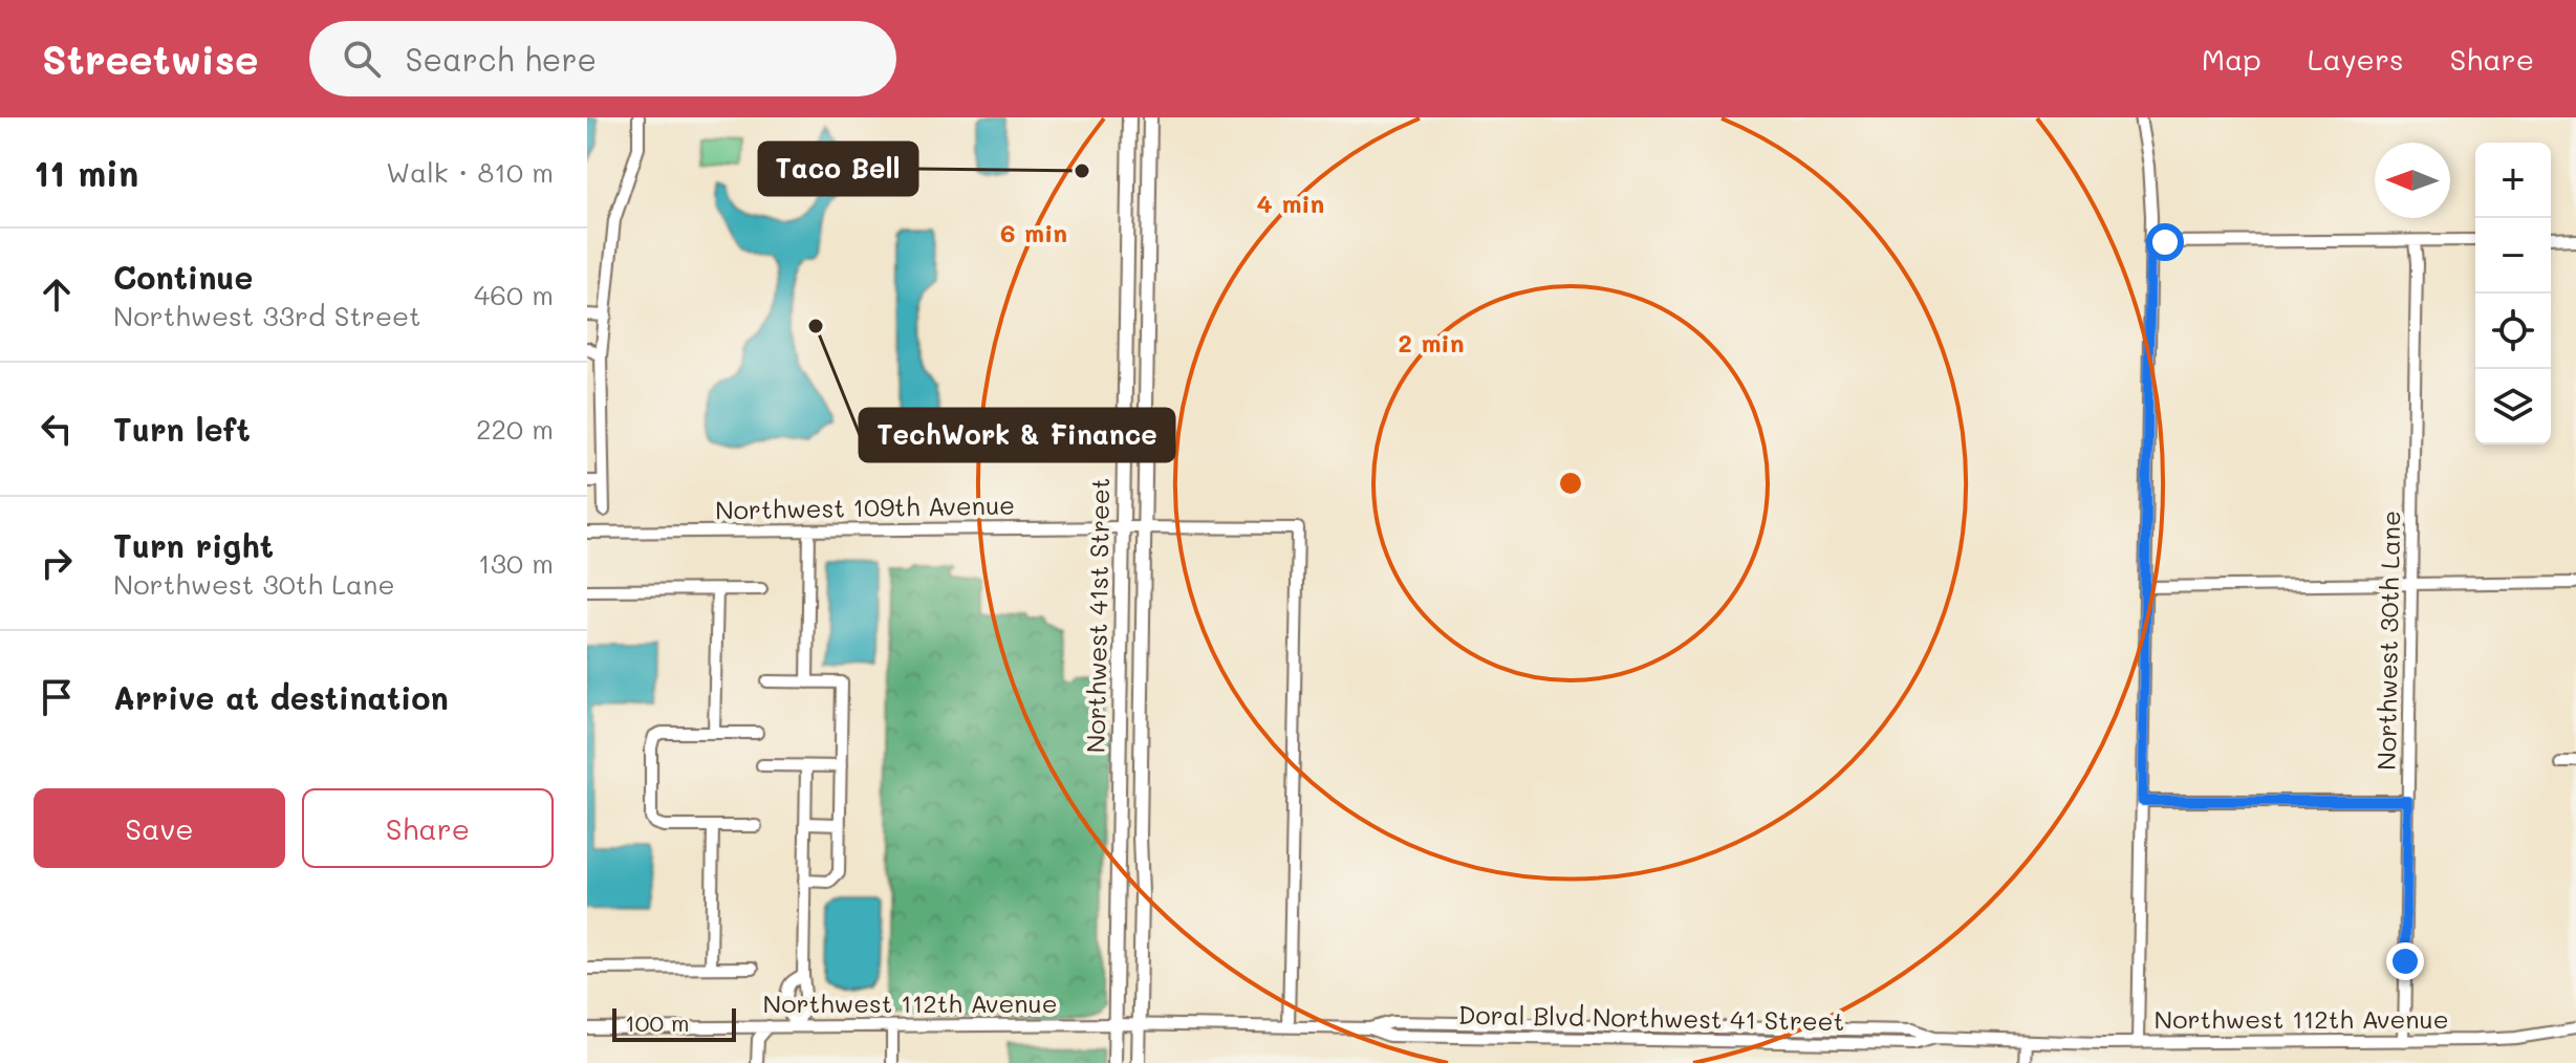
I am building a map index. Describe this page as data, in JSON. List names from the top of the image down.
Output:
{
  "streets": {
    "main road": ["Northwest 41st Street"],
    "street": [
      "Northwest 109th Avenue",
      "Northwest 30th Lane",
      "Northwest 112th Avenue",
      "Doral Blvd Northwest 41 Street"
    ]
  },
  "crossings": [
    ["Northwest 109th Avenue", "Northwest 41st Street"],
    ["Northwest 109th Avenue", "Doral Blvd Northwest 41 Street"],
    ["Northwest 41st Street", "Northwest 112th Avenue"],
    ["Northwest 41st Street", "Doral Blvd Northwest 41 Street"],
    ["Northwest 30th Lane", "Northwest 112th Avenue"],
    ["Northwest 112th Avenue", "Doral Blvd Northwest 41 Street"]
  ],
  "places": ["Taco Bell", "TechWork & Finance"],
  "scale_bar": "100 m",
  "north": "left",
  "page": {
    "header": "Streetwise",
    "search": "Search here",
    "nav": ["Map", "Layers", "Share"],
    "heading": ["11 min", "Walk · 810 m"],
    "map_buttons": ["+", "−"],
    "list": [
      ["Continue", "Northwest 33rd Street", "460 m"],
      ["Turn left", "220 m"],
      ["Turn right", "Northwest 30th Lane", "130 m"],
      "Arrive at destination"
    ],
    "buttons": ["Save", "Share"],
    "scale": "100 m"
  },
  "rings": ["4 min", "6 min", "2 min"]
}
